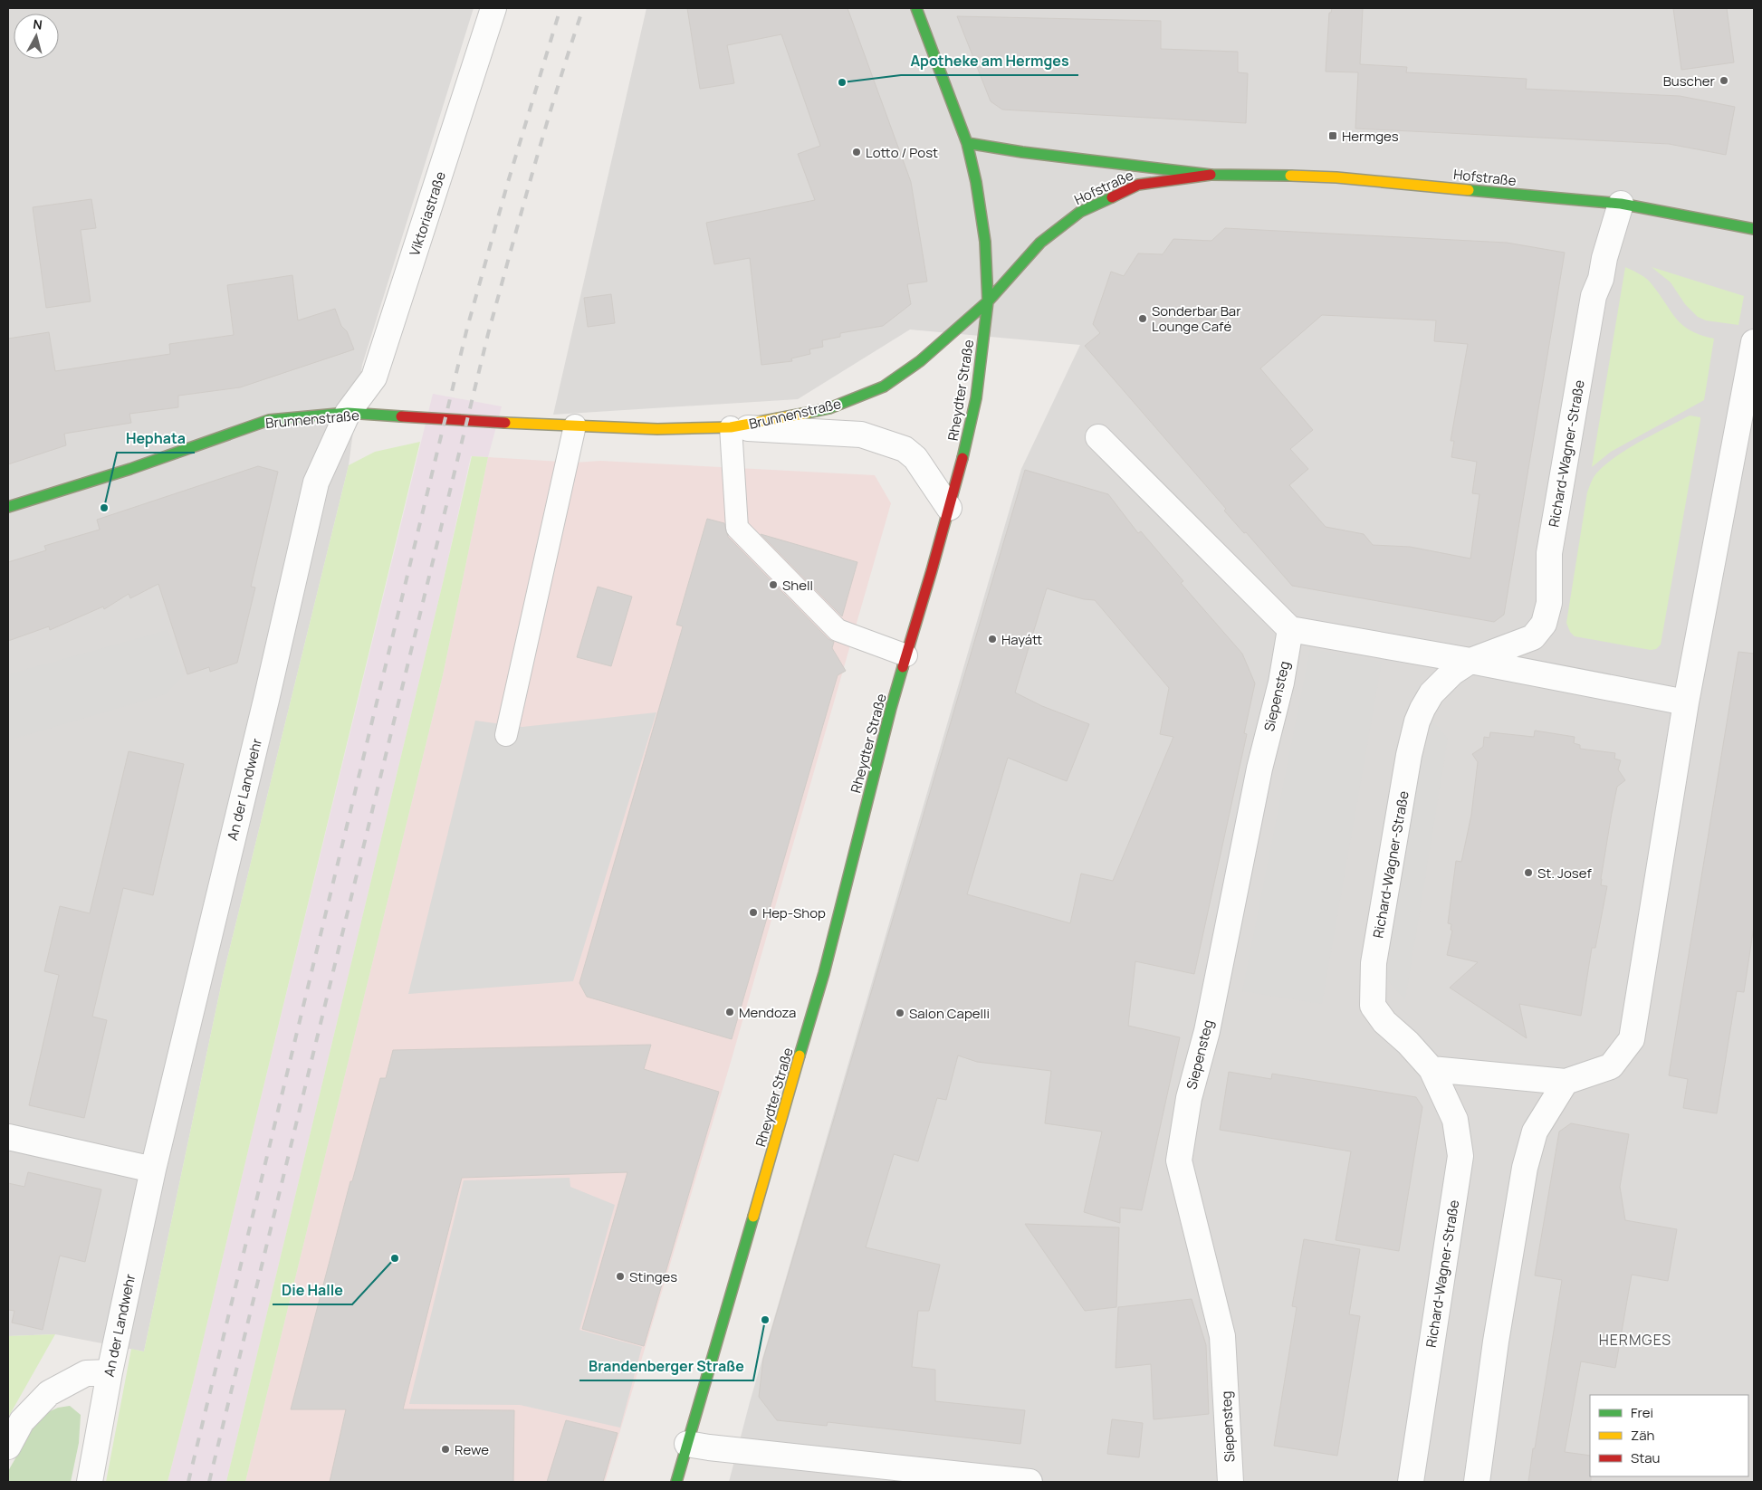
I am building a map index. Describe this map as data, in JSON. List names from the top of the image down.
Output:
{
  "streets": {
    "main road": ["Hofstraße", "Rheydter Straße", "Brunnenstraße"],
    "street": [
      "Viktoriastraße",
      "Richard-Wagner-Straße",
      "Siepensteg",
      "An der Landwehr"
    ]
  },
  "crossings": [
    ["Hofstraße", "Rheydter Straße"],
    ["Hofstraße", "Brunnenstraße"],
    ["Hofstraße", "Richard-Wagner-Straße"],
    ["Viktoriastraße", "Brunnenstraße"],
    ["Viktoriastraße", "An der Landwehr"],
    ["Rheydter Straße", "Brunnenstraße"],
    ["Brunnenstraße", "An der Landwehr"]
  ],
  "districts": ["HERMGES"],
  "places": {
    "other": [
      "Buscher",
      "Apotheke am Hermges",
      "Lotto / Post",
      "Sonderbar Bar Lounge Café",
      "Hephata",
      "Shell",
      "Hayátt",
      "St. Josef",
      "Hep-Shop",
      "Mendoza",
      "Salon Capelli",
      "Die Halle",
      "Stinges",
      "Brandenberger Straße",
      "Rewe"
    ],
    "transit": ["Hermges"]
  },
  "legend": ["Frei", "Zäh", "Stau"],
  "north": "top"
}
